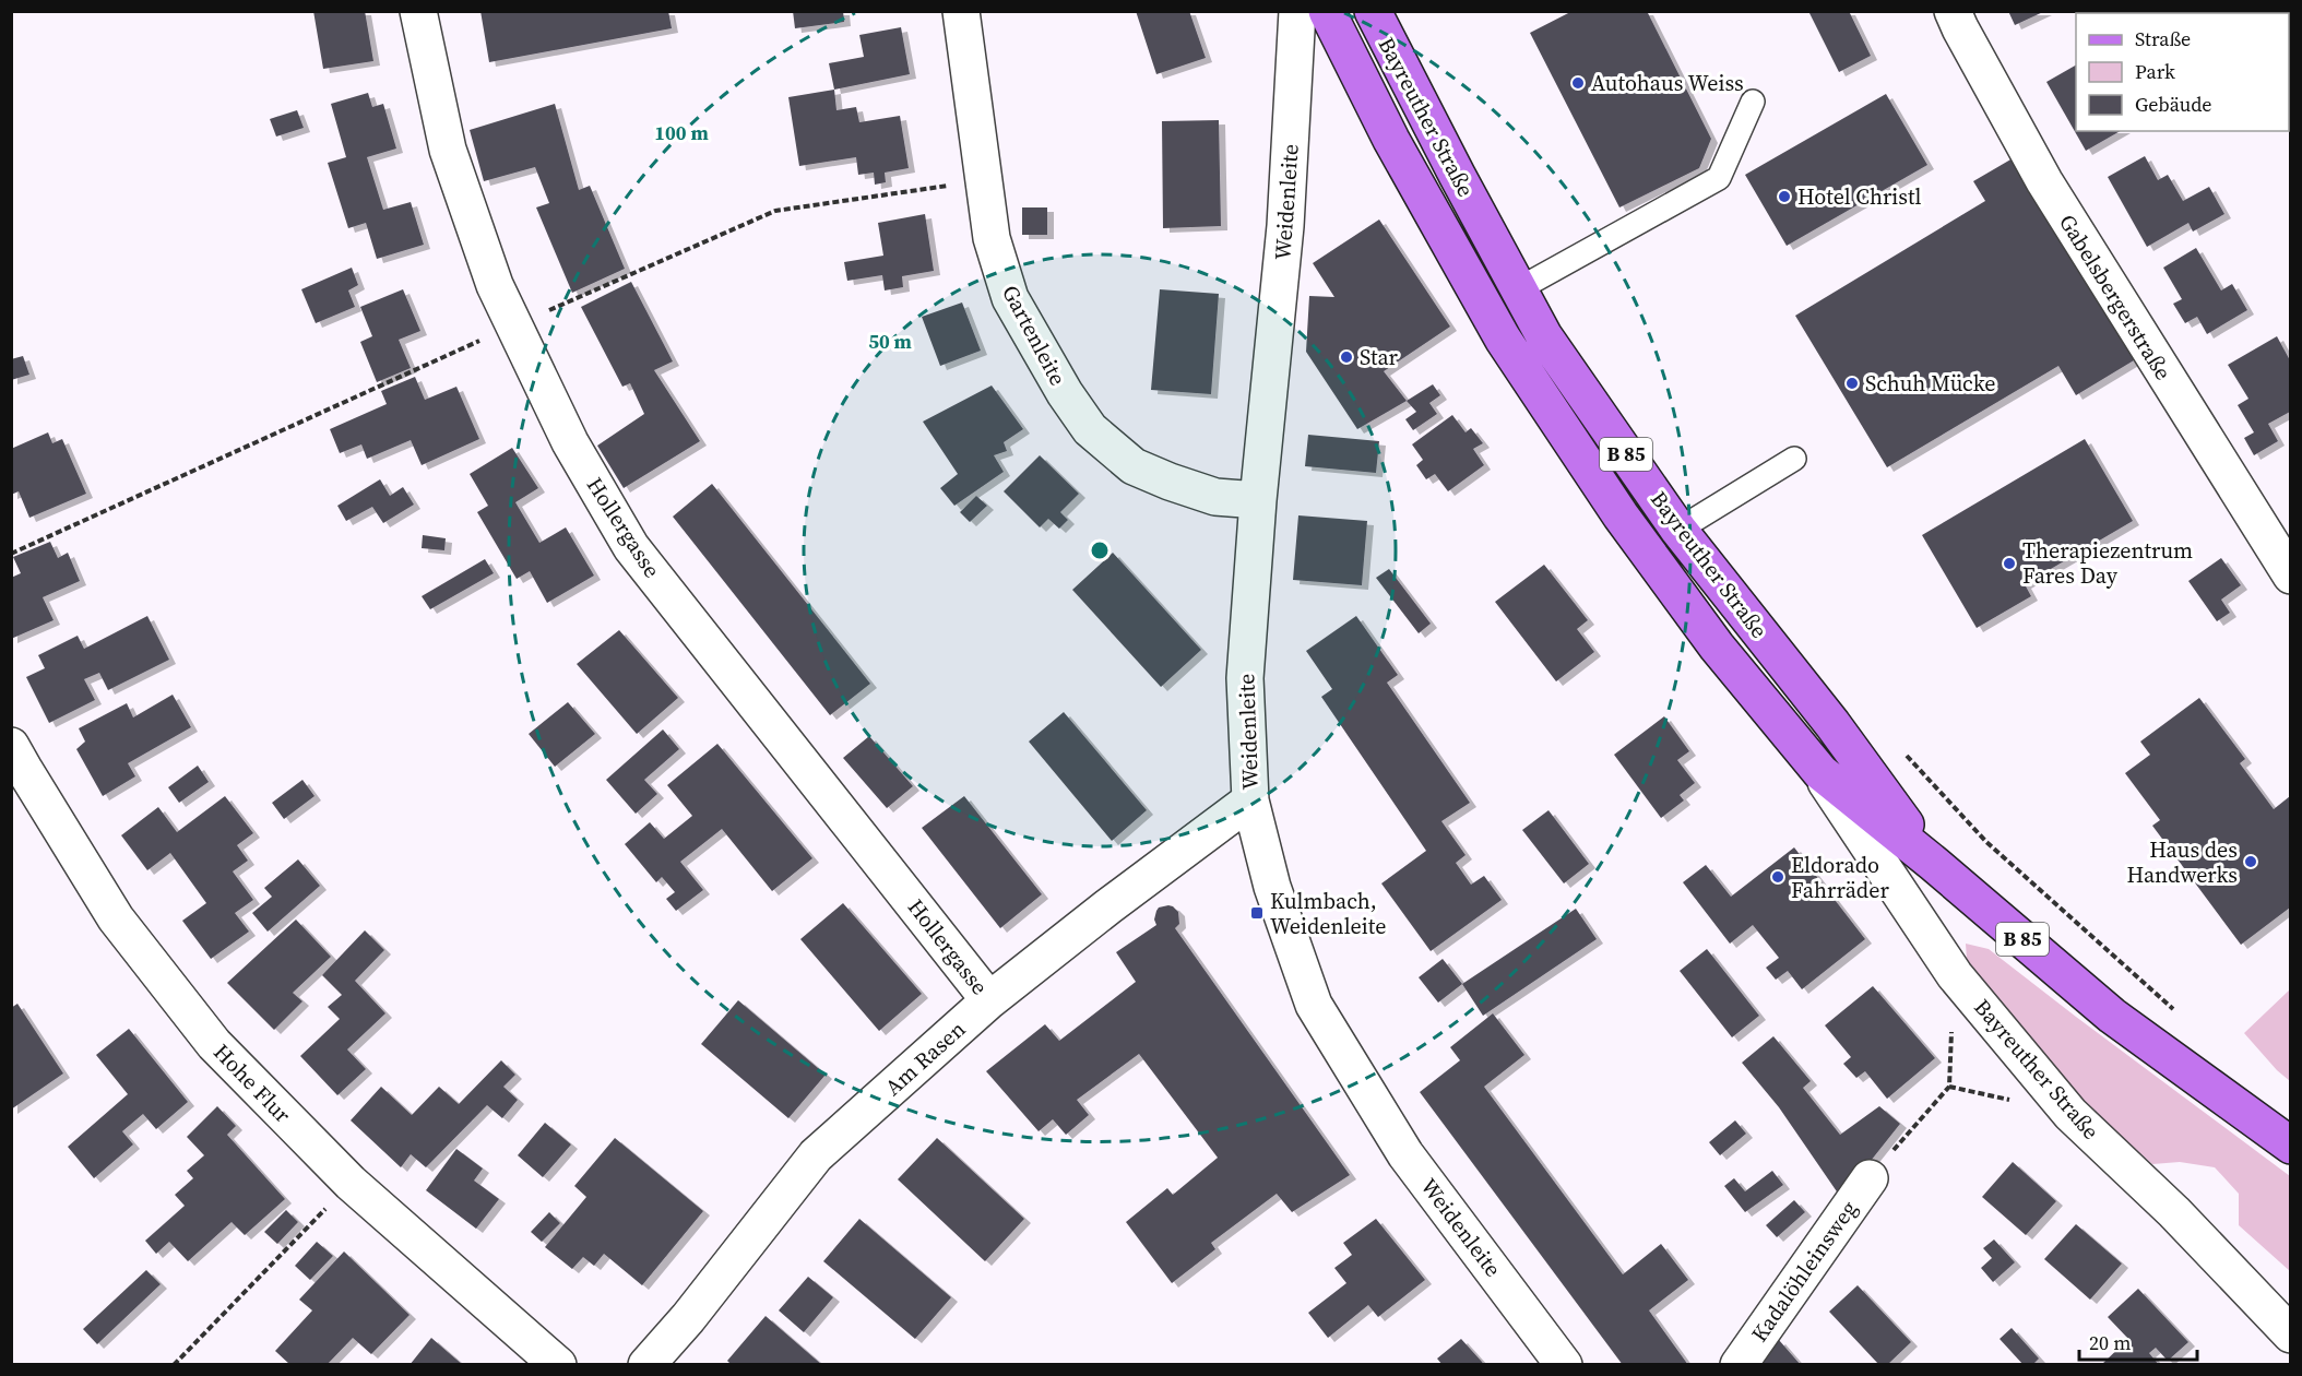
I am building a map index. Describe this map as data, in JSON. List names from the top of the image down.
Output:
{
  "streets": {
    "main road": ["Bayreuther Straße", "B 85"],
    "street": [
      "Weidenleite",
      "Gabelsbergerstraße",
      "Gartenleite",
      "Hollergasse",
      "Am Rasen",
      "Hohe Flur",
      "Kadalöhleinsweg"
    ]
  },
  "crossings": [
    ["Weidenleite", "Gartenleite"],
    ["Weidenleite", "Am Rasen"],
    ["Hollergasse", "Am Rasen"]
  ],
  "places": {
    "other": [
      "Autohaus Weiss",
      "Hotel Christl",
      "Star",
      "Schuh Mücke",
      "Therapiezentrum Fares Day",
      "Haus des Handwerks",
      "Eldorado Fahrräder"
    ],
    "transit": ["Kulmbach, Weidenleite"]
  },
  "legend": ["Straße", "Park", "Gebäude"],
  "scale_bar": "20 m",
  "rings": ["100 m", "50 m"]
}
